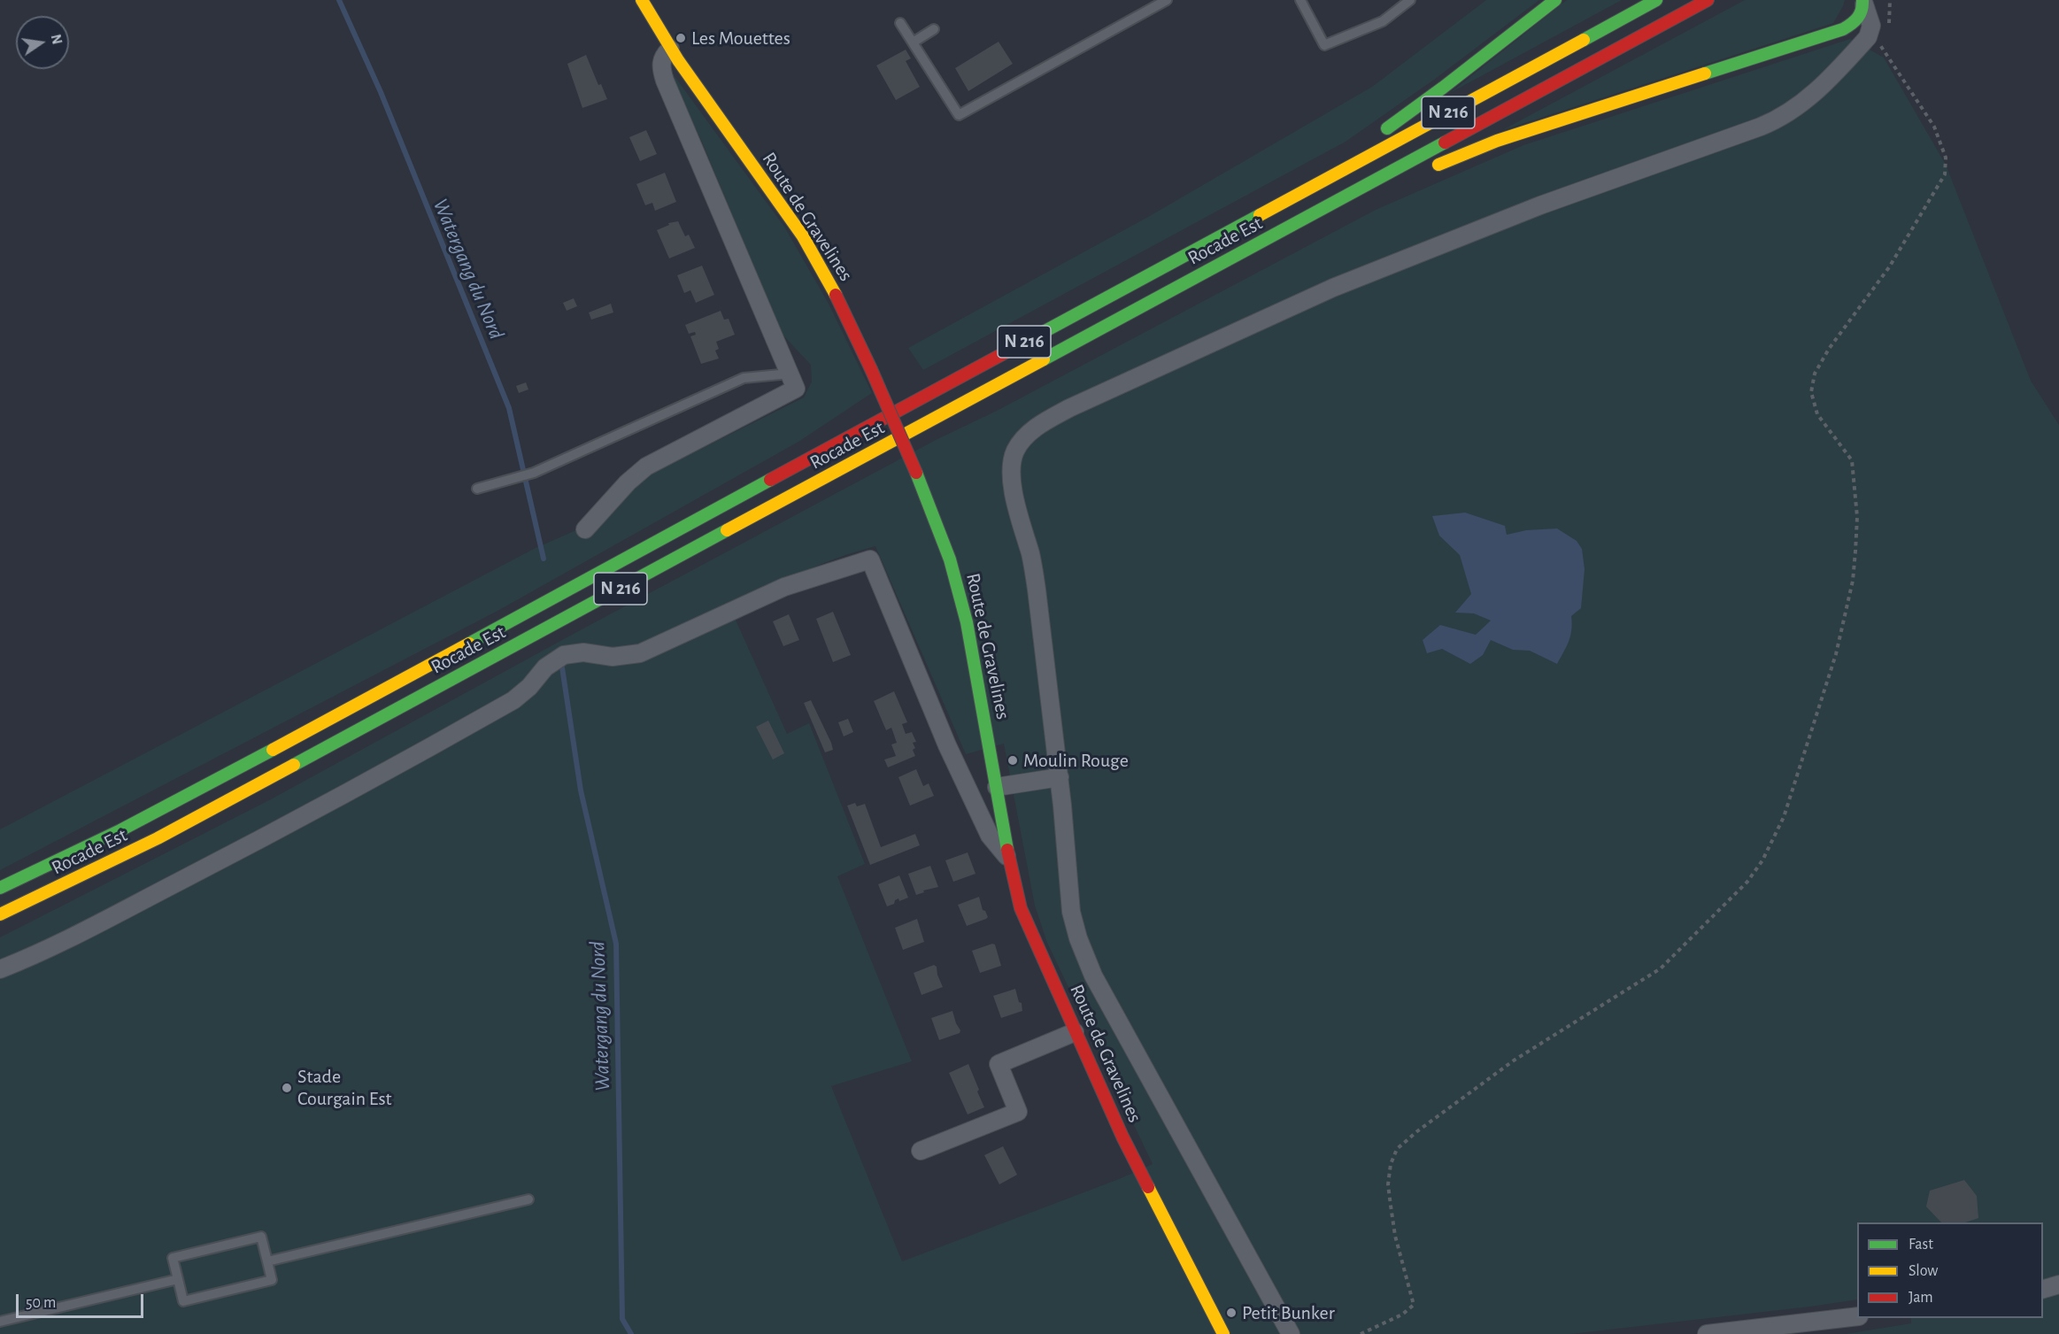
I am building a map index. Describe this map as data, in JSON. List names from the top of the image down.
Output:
{
  "streets": {
    "main road": ["N 216", "Route de Gravelines", "Rocade Est"]
  },
  "water": ["Watergang du Nord"],
  "places": [
    "Les Mouettes",
    "Moulin Rouge",
    "Stade Courgain Est",
    "Petit Bunker"
  ],
  "legend": ["Fast", "Slow", "Jam"],
  "scale_bar": "50 m",
  "north": "right"
}
